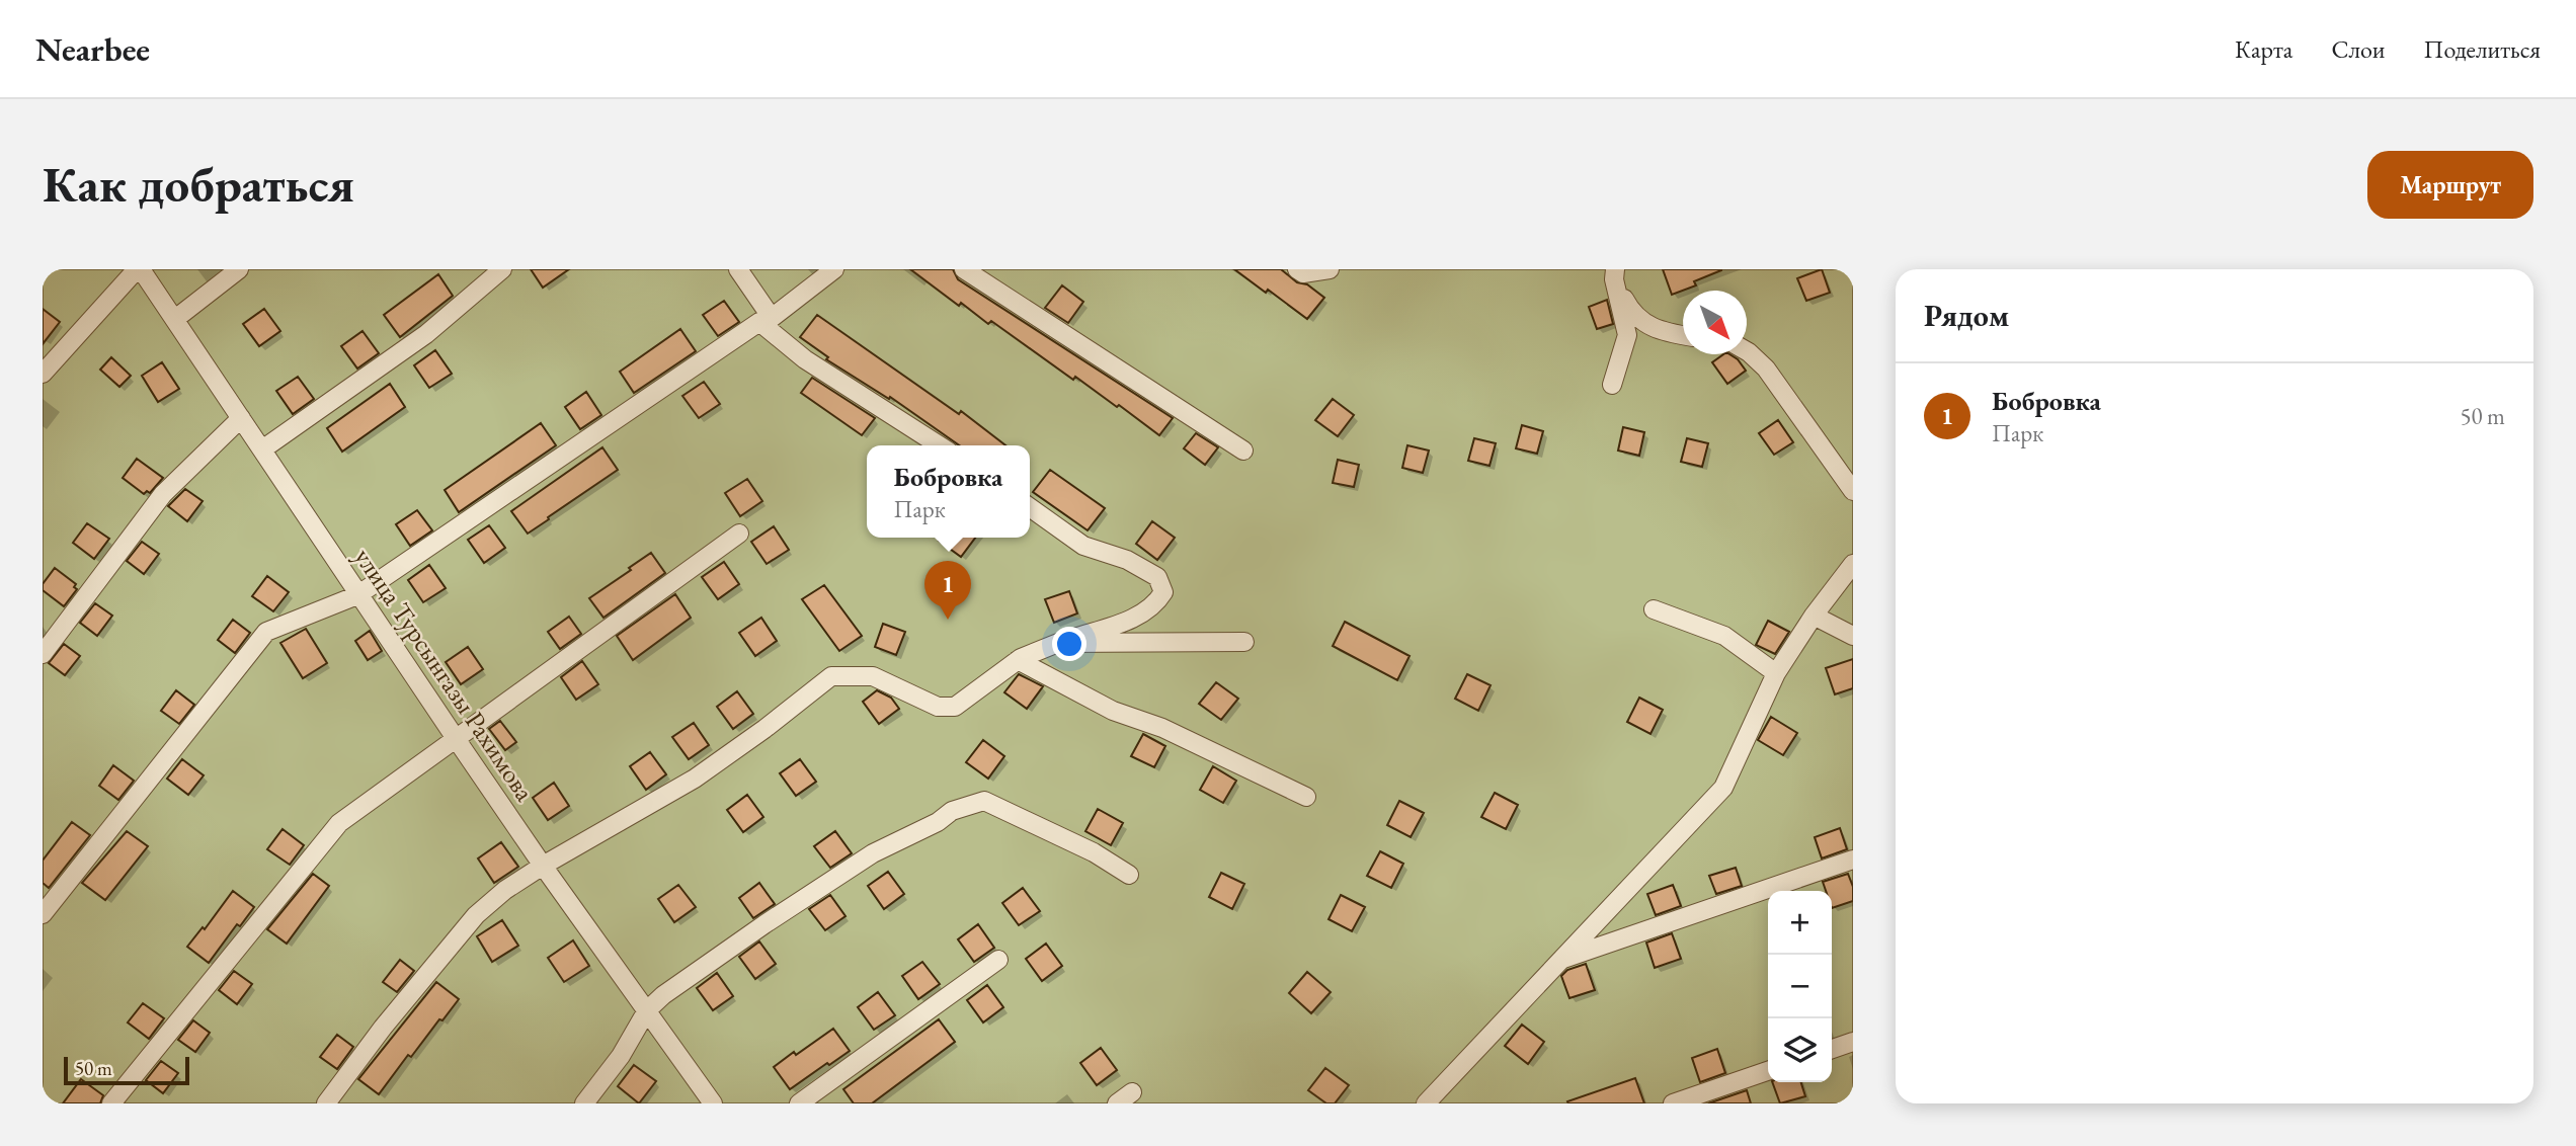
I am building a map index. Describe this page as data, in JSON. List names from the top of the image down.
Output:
{
  "streets": {
    "street": ["улица Турсынгазы Рахимова"]
  },
  "scale_bar": "50 m",
  "north": "bottom right",
  "page": {
    "header": "Nearbee",
    "nav": ["Карта", "Слои", "Поделиться"],
    "buttons": "Маршрут",
    "title": "Как добраться",
    "heading": "Рядом",
    "list": [
      {
        "mark": "1",
        "name": "Бобровка",
        "note": "Парк",
        "value": "50 m"
      }
    ],
    "popup": ["Бобровка", "Парк"],
    "pins": "1",
    "map_buttons": ["+", "−"],
    "scale": "50 m"
  }
}
